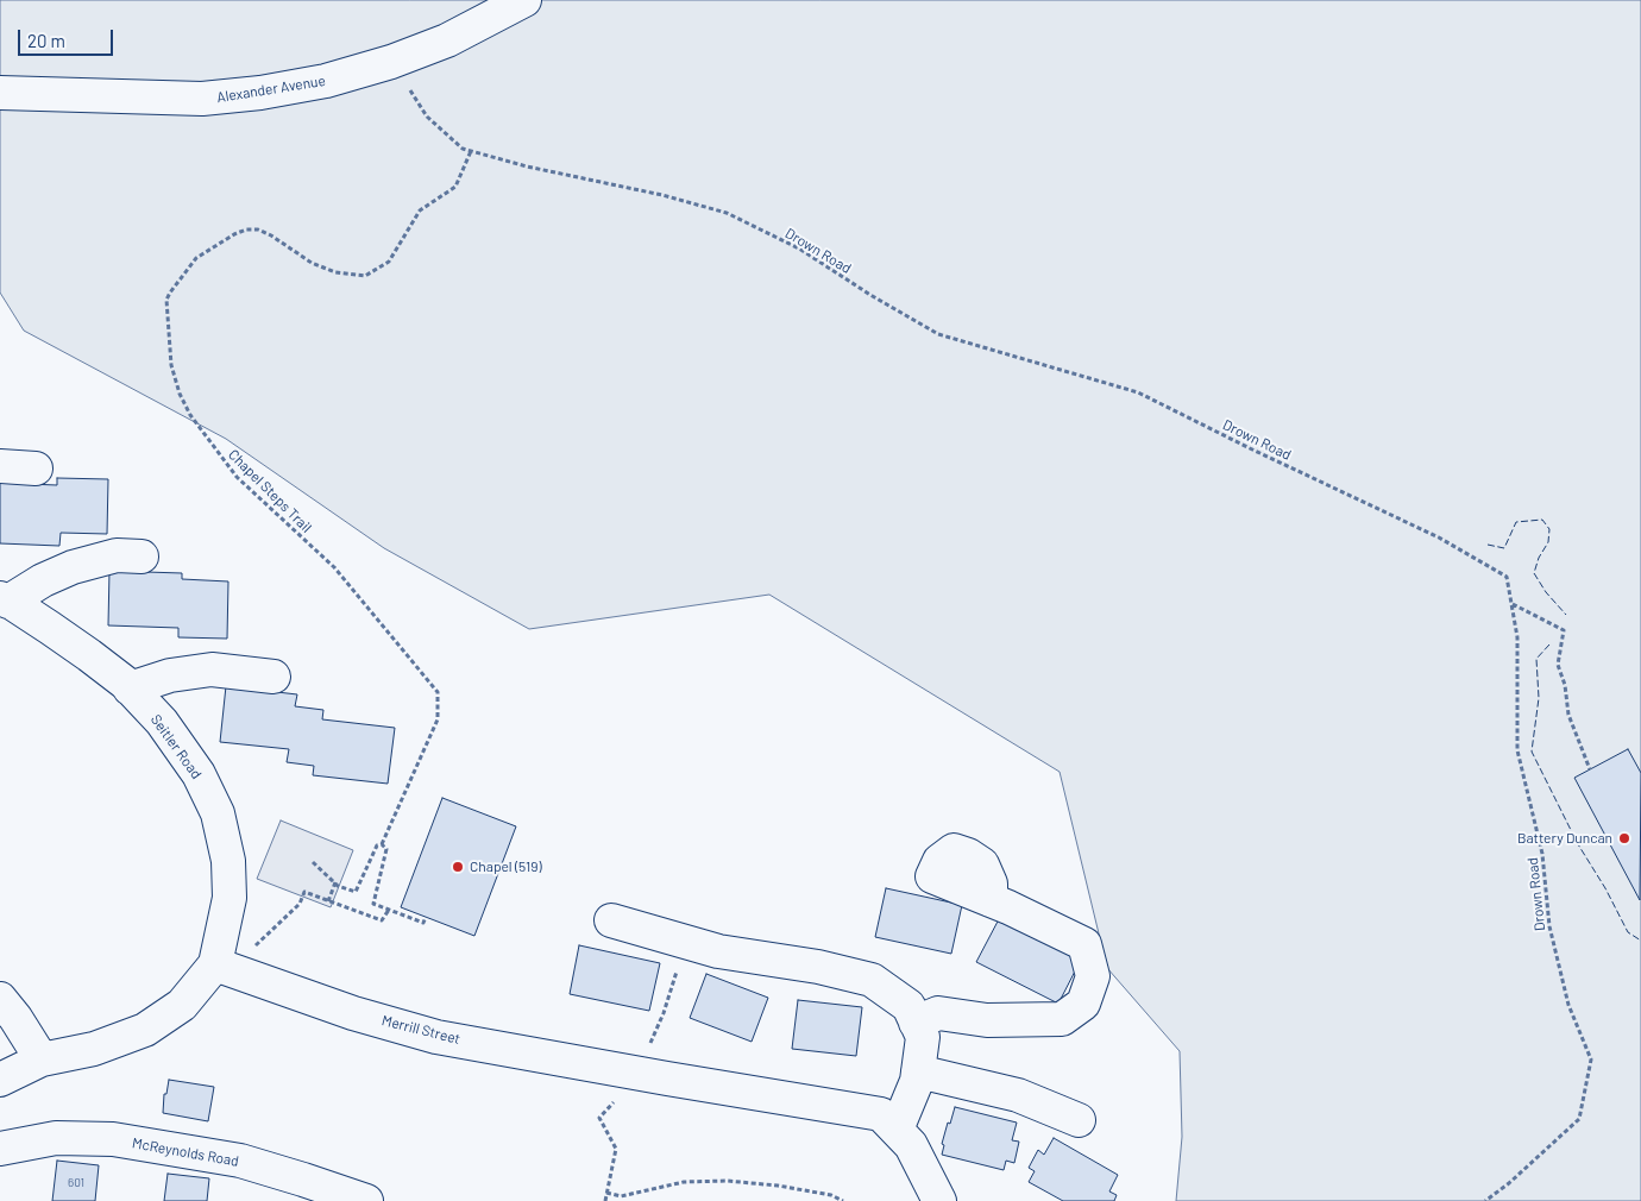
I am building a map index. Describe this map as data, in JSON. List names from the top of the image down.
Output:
{
  "streets": {
    "street": [
      "Alexander Avenue",
      "Seitler Road",
      "Merrill Street",
      "McReynolds Road"
    ],
    "path": ["Drown Road", "Chapel Steps Trail"]
  },
  "crossings": [
    ["Alexander Avenue", "Drown Road"],
    ["Drown Road", "Chapel Steps Trail"],
    ["Seitler Road", "Merrill Street"]
  ],
  "places": ["Battery Duncan", "Chapel (519)"],
  "house_numbers": ["601"],
  "scale_bar": "20 m"
}
